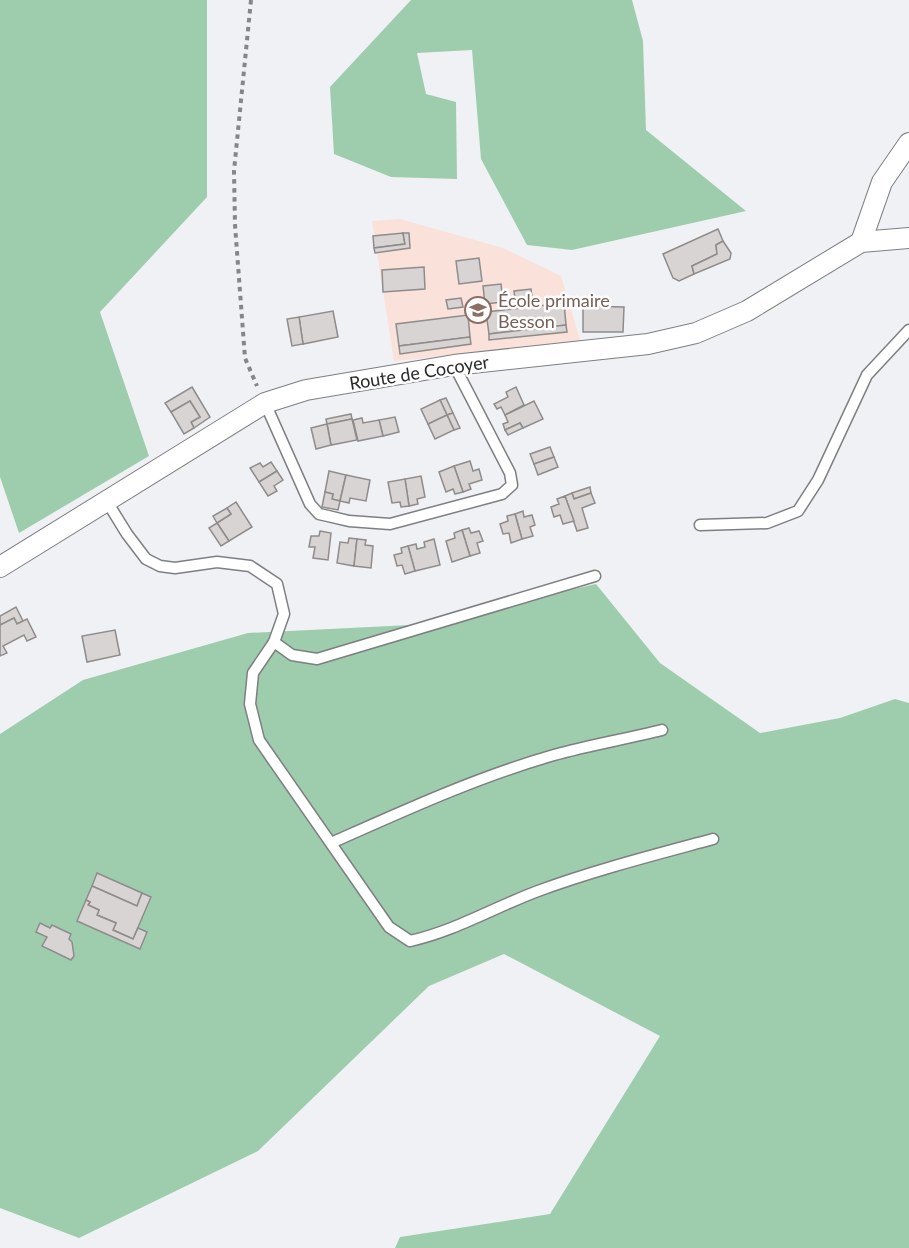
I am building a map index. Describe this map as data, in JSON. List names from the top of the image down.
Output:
{
  "streets": {
    "street": ["Route de Cocoyer"]
  },
  "places": {
    "school or university": ["École primaire Besson"]
  }
}
